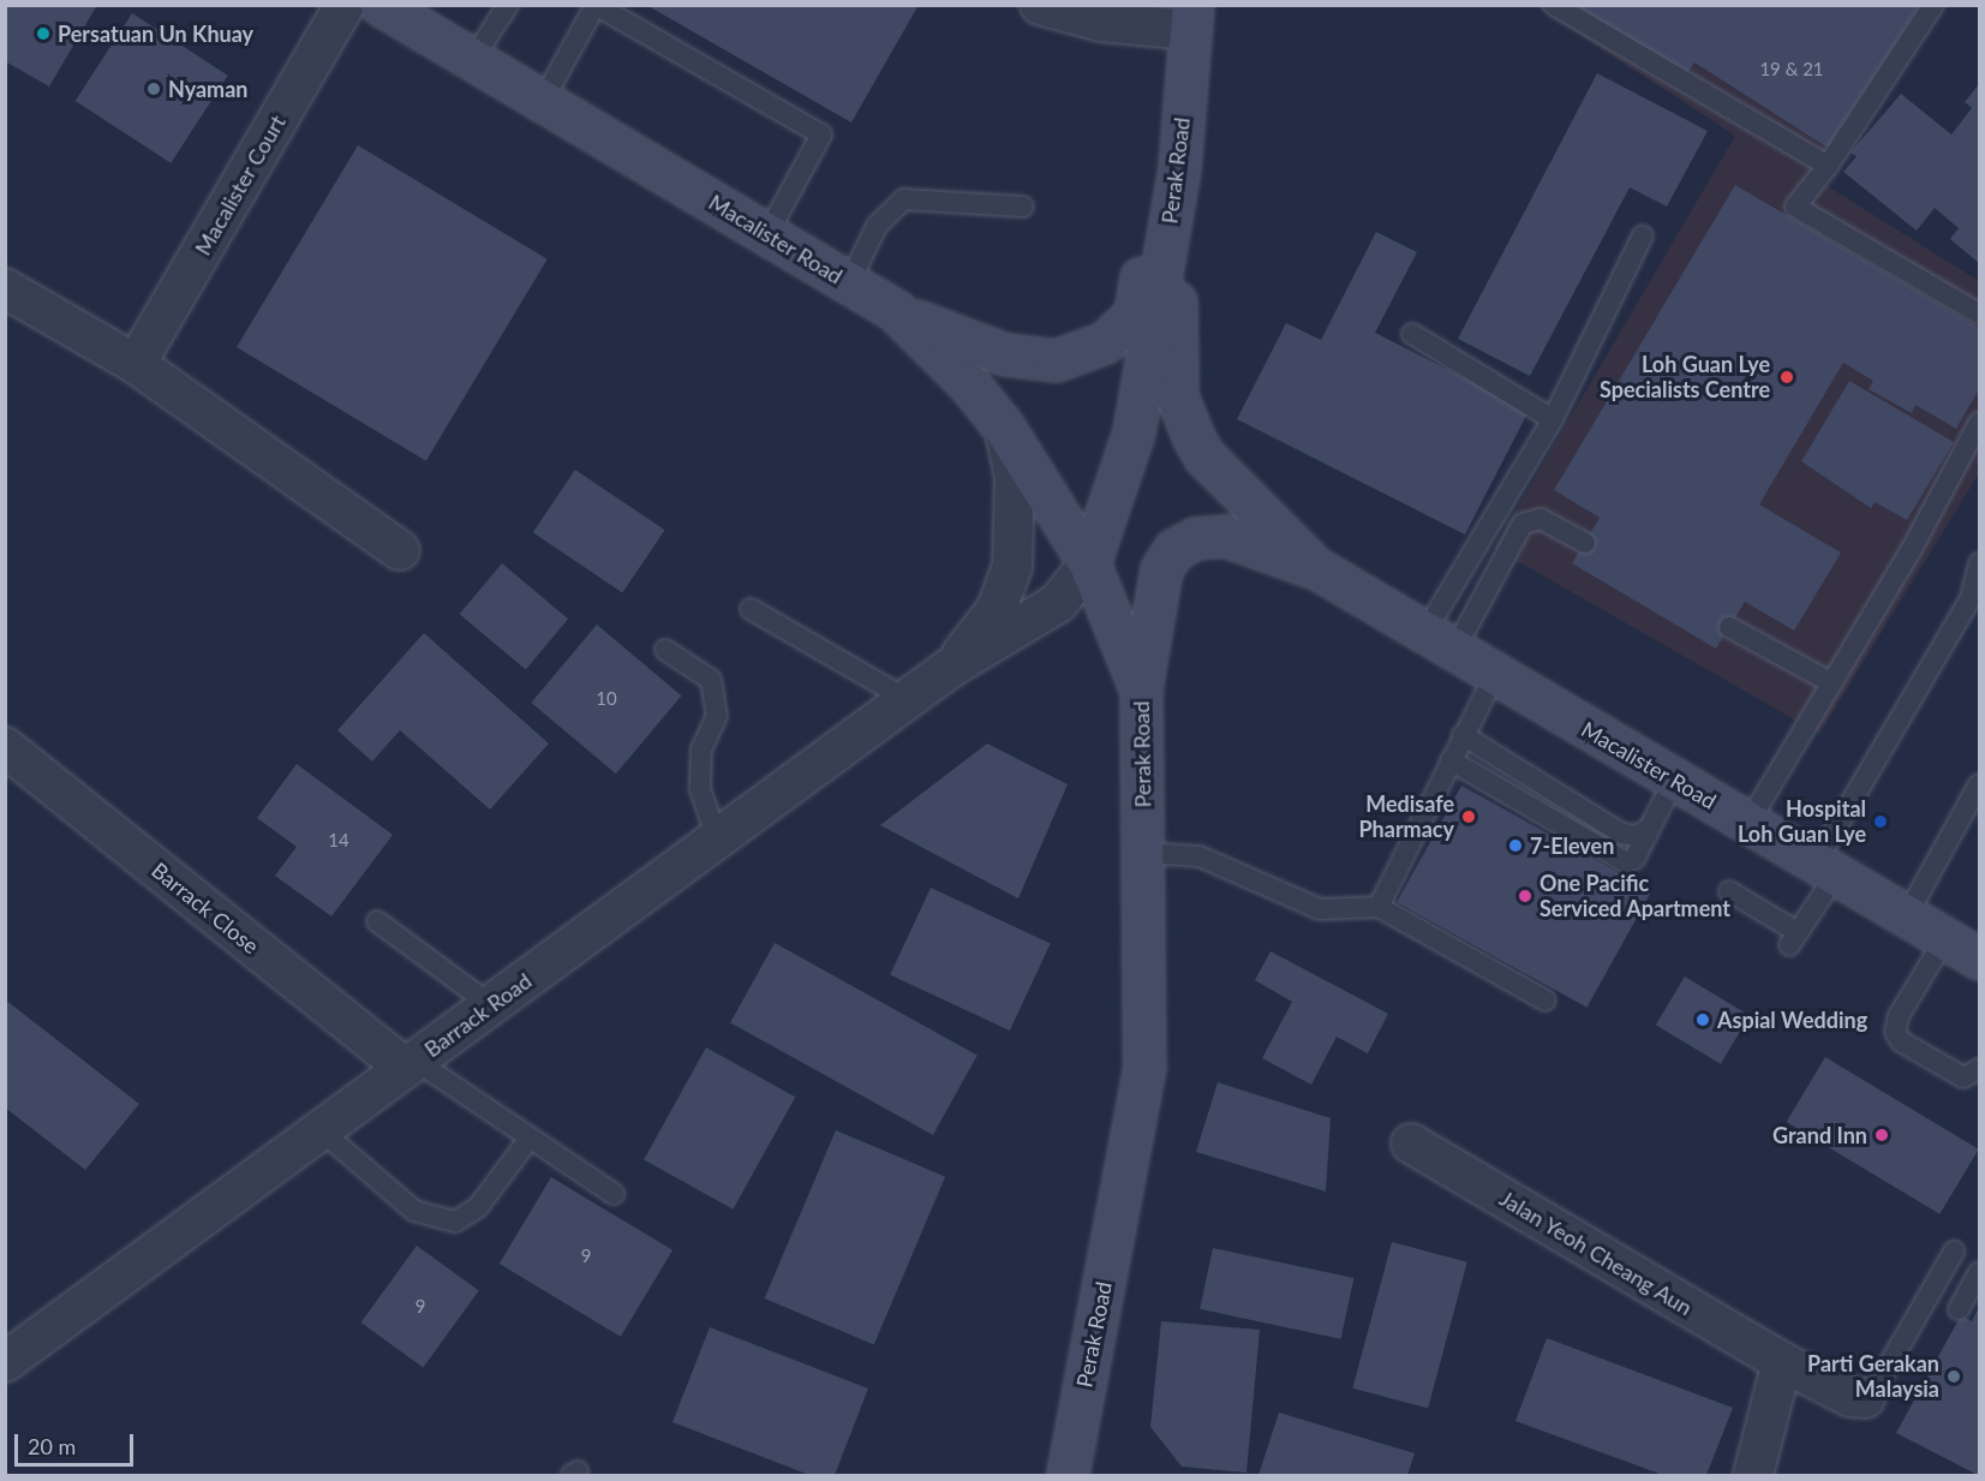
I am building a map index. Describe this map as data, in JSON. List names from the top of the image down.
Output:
{
  "streets": {
    "main road": ["Perak Road", "Macalister Road"],
    "street": [
      "Macalister Court",
      "Barrack Close",
      "Barrack Road",
      "Jalan Yeoh Cheang Aun"
    ]
  },
  "crossings": [
    ["Perak Road", "Macalister Road"],
    ["Perak Road", "Barrack Road"],
    ["Macalister Road", "Barrack Road"],
    ["Barrack Close", "Barrack Road"]
  ],
  "places": [
    "Persatuan Un Khuay",
    "Nyaman",
    "Loh Guan Lye Specialists Centre",
    "Medisafe Pharmacy",
    "Hospital Loh Guan Lye",
    "7-Eleven",
    "One Pacific Serviced Apartment",
    "Aspial Wedding",
    "Grand Inn",
    "Parti Gerakan Malaysia"
  ],
  "house_numbers": [
    "19 & 21",
    "10",
    "14",
    "9",
    "9"
  ],
  "scale_bar": "20 m"
}
